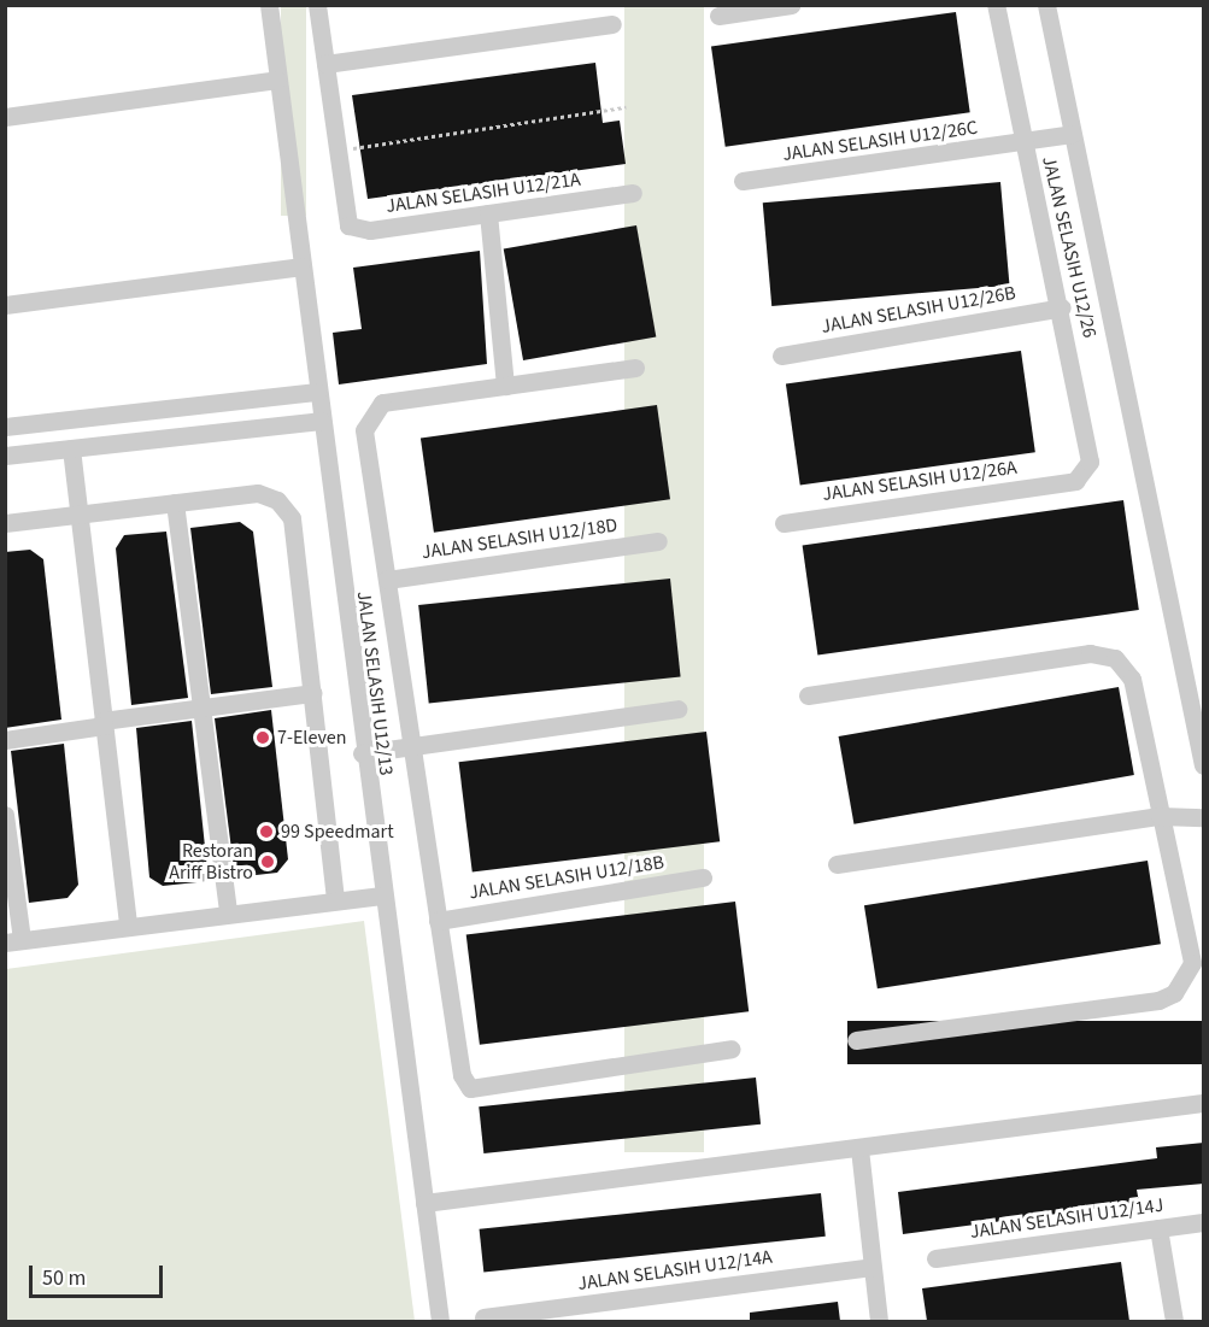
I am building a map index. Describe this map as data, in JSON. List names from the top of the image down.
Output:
{
  "streets": {
    "street": [
      "JALAN SELASIH U12/26C",
      "JALAN SELASIH U12/21A",
      "JALAN SELASIH U12/26",
      "JALAN SELASIH U12/26B",
      "JALAN SELASIH U12/26A",
      "JALAN SELASIH U12/18D",
      "JALAN SELASIH U12/13",
      "JALAN SELASIH U12/18B",
      "JALAN SELASIH U12/14J",
      "JALAN SELASIH U12/14A"
    ]
  },
  "crossings": [
    ["JALAN SELASIH U12/26C", "JALAN SELASIH U12/26"],
    ["JALAN SELASIH U12/26", "JALAN SELASIH U12/26B"],
    ["JALAN SELASIH U12/26", "JALAN SELASIH U12/26A"]
  ],
  "places": ["7-Eleven", "99 Speedmart", "Restoran Ariff Bistro"],
  "scale_bar": "50 m"
}
